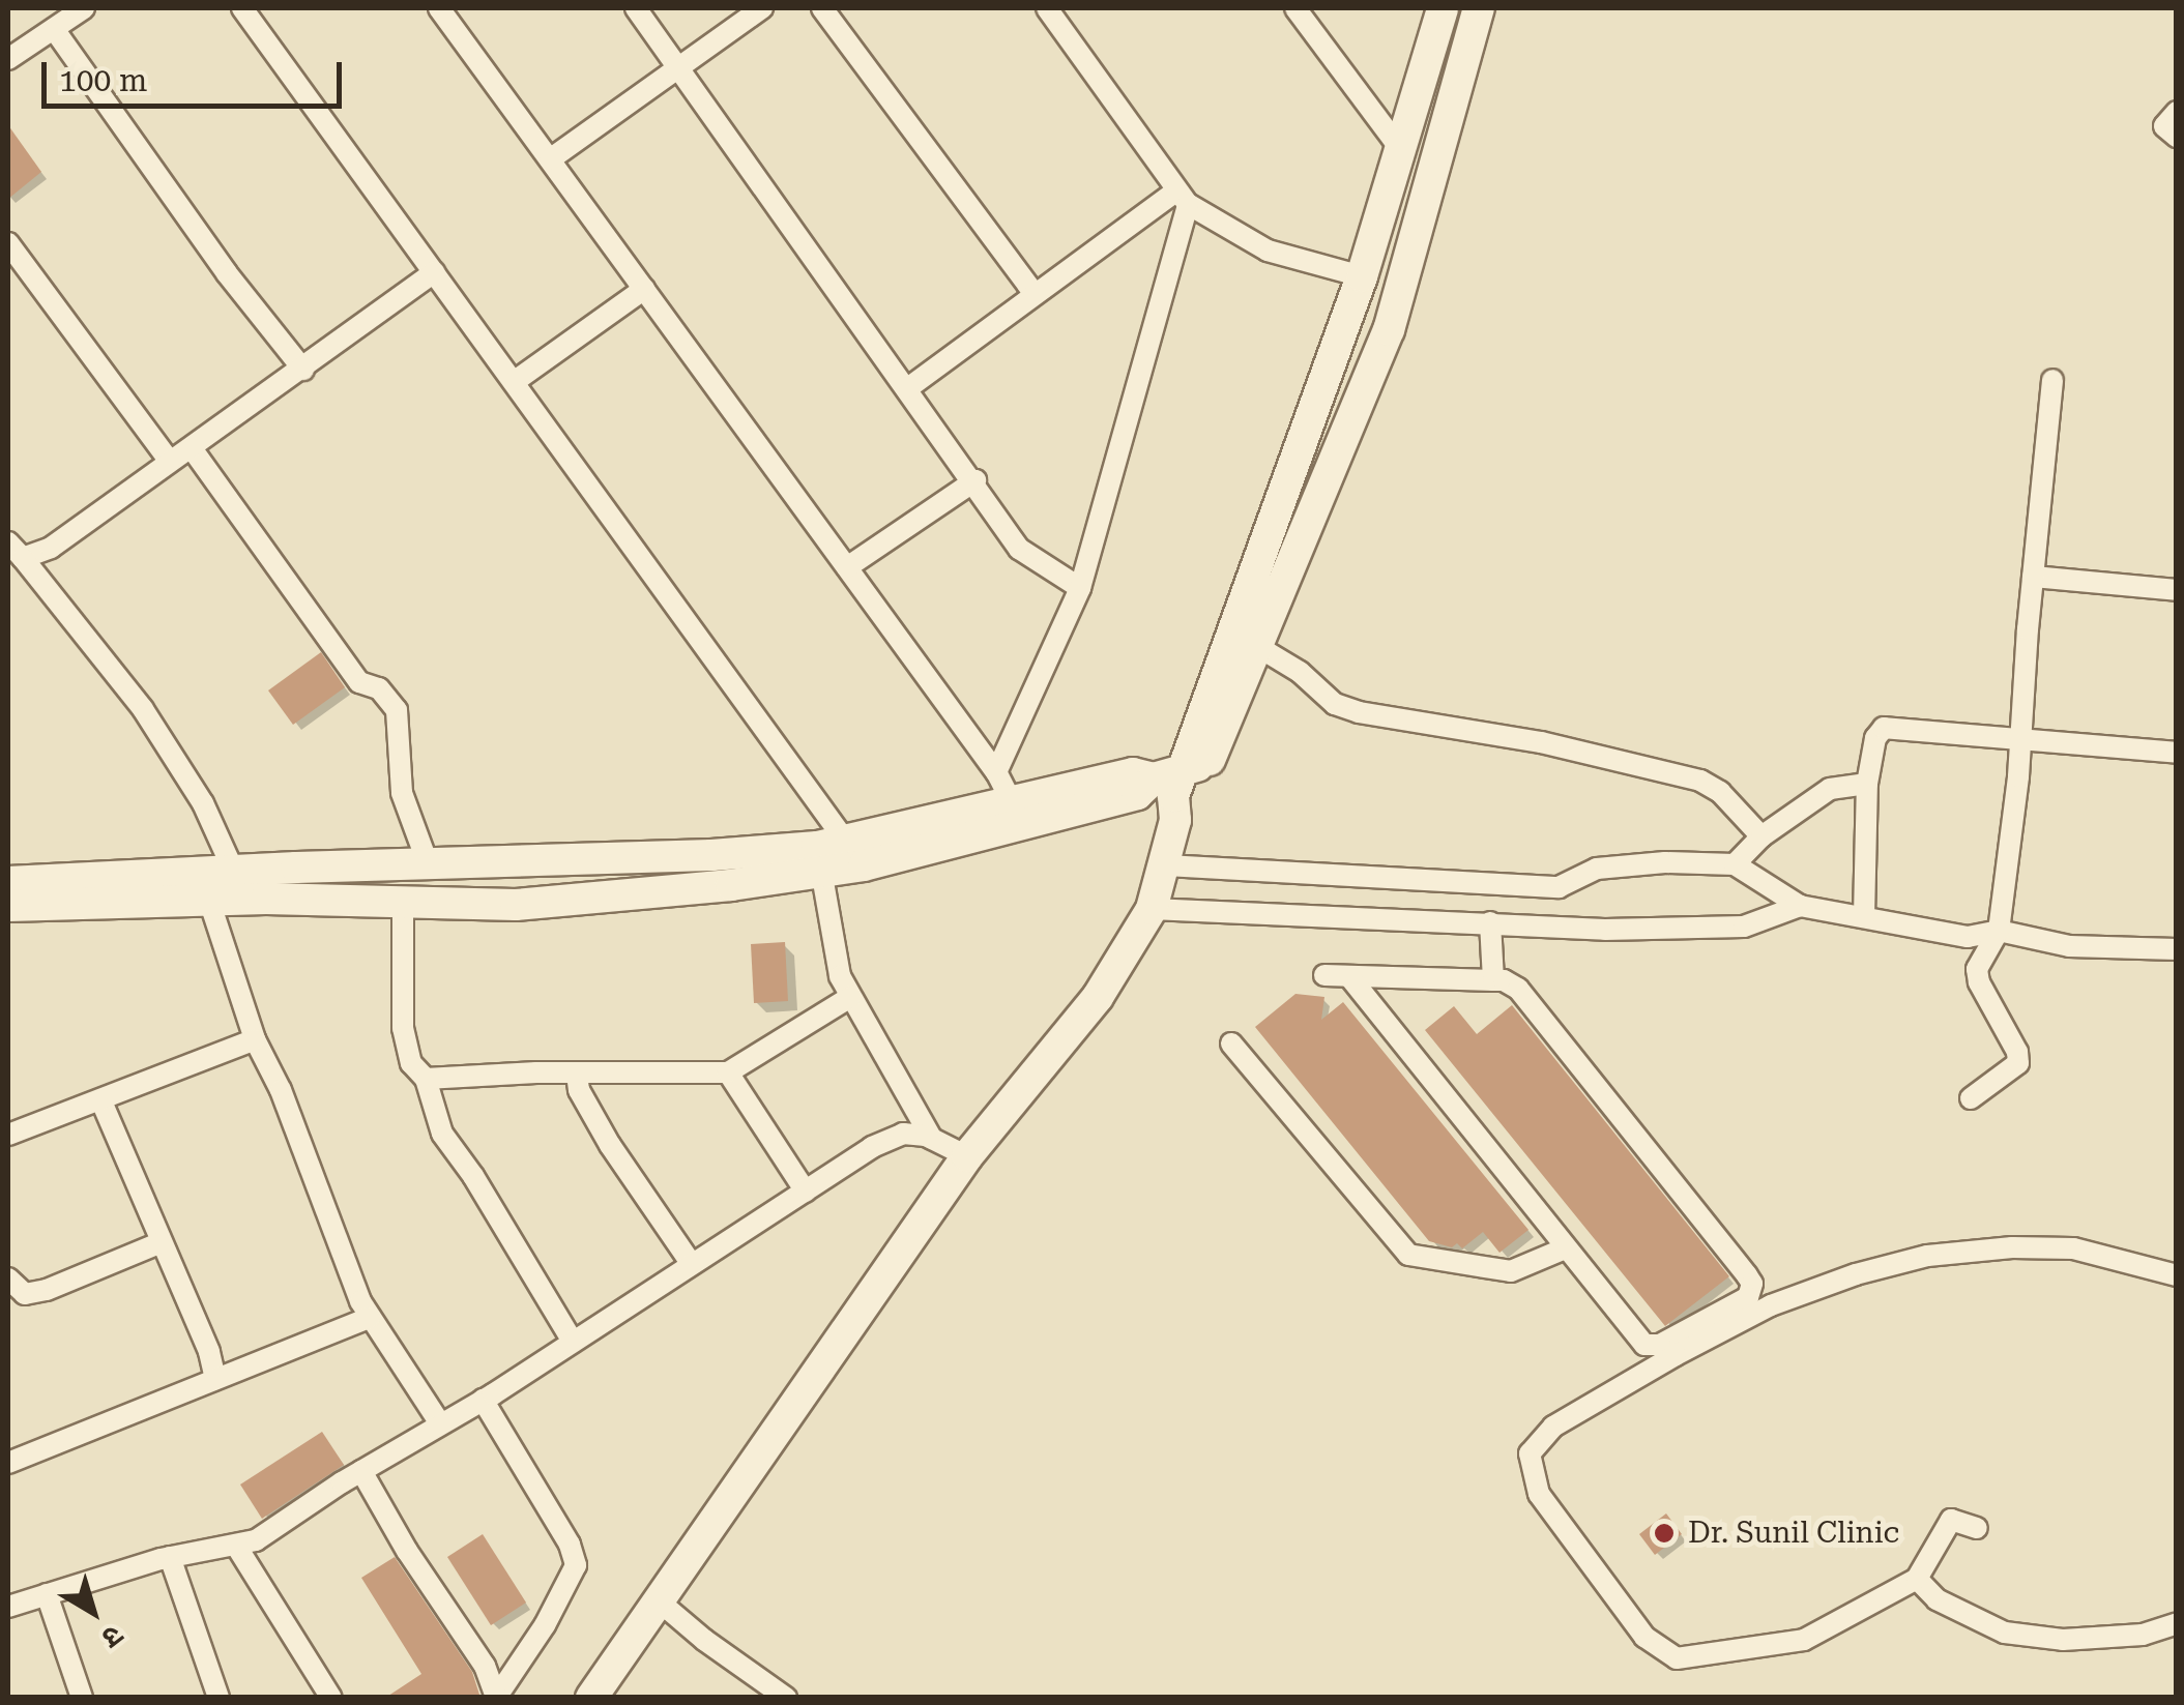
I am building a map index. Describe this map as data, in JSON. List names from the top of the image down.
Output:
{
  "places": ["Dr. Sunil Clinic"],
  "scale_bar": "100 m",
  "north": "bottom right"
}
